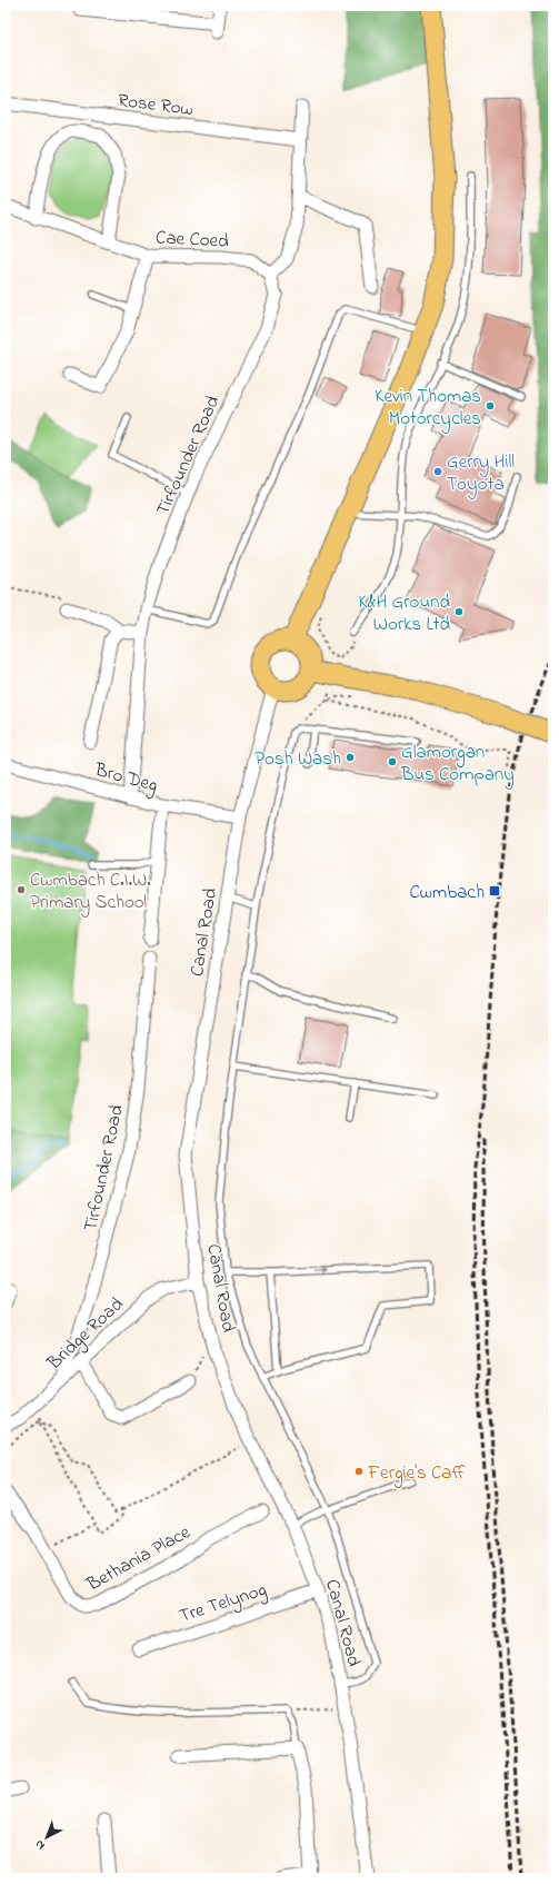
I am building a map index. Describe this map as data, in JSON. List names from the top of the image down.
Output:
{
  "streets": {
    "street": [
      "Rose Row",
      "Cae Coed",
      "Tirfounder Road",
      "Bro Deg",
      "Canal Road",
      "Bridge Road",
      "Bethania Place",
      "Tre Telynog"
    ]
  },
  "crossings": [
    ["Cae Coed", "Tirfounder Road"],
    ["Tirfounder Road", "Bro Deg"],
    ["Tirfounder Road", "Bridge Road"],
    ["Bro Deg", "Canal Road"],
    ["Canal Road", "Bridge Road"],
    ["Canal Road", "Tre Telynog"]
  ],
  "places": {
    "other": [
      "Kevin Thomas Motorcycles",
      "Gerry Hill Toyota",
      "K&H Ground Works Ltd",
      "Posh Wash",
      "Glamorgan Bus Company",
      "Cwmbach C.I.W. Primary School",
      "Fergie's Caff"
    ],
    "transit": ["Cwmbach"]
  },
  "north": "bottom left"
}
